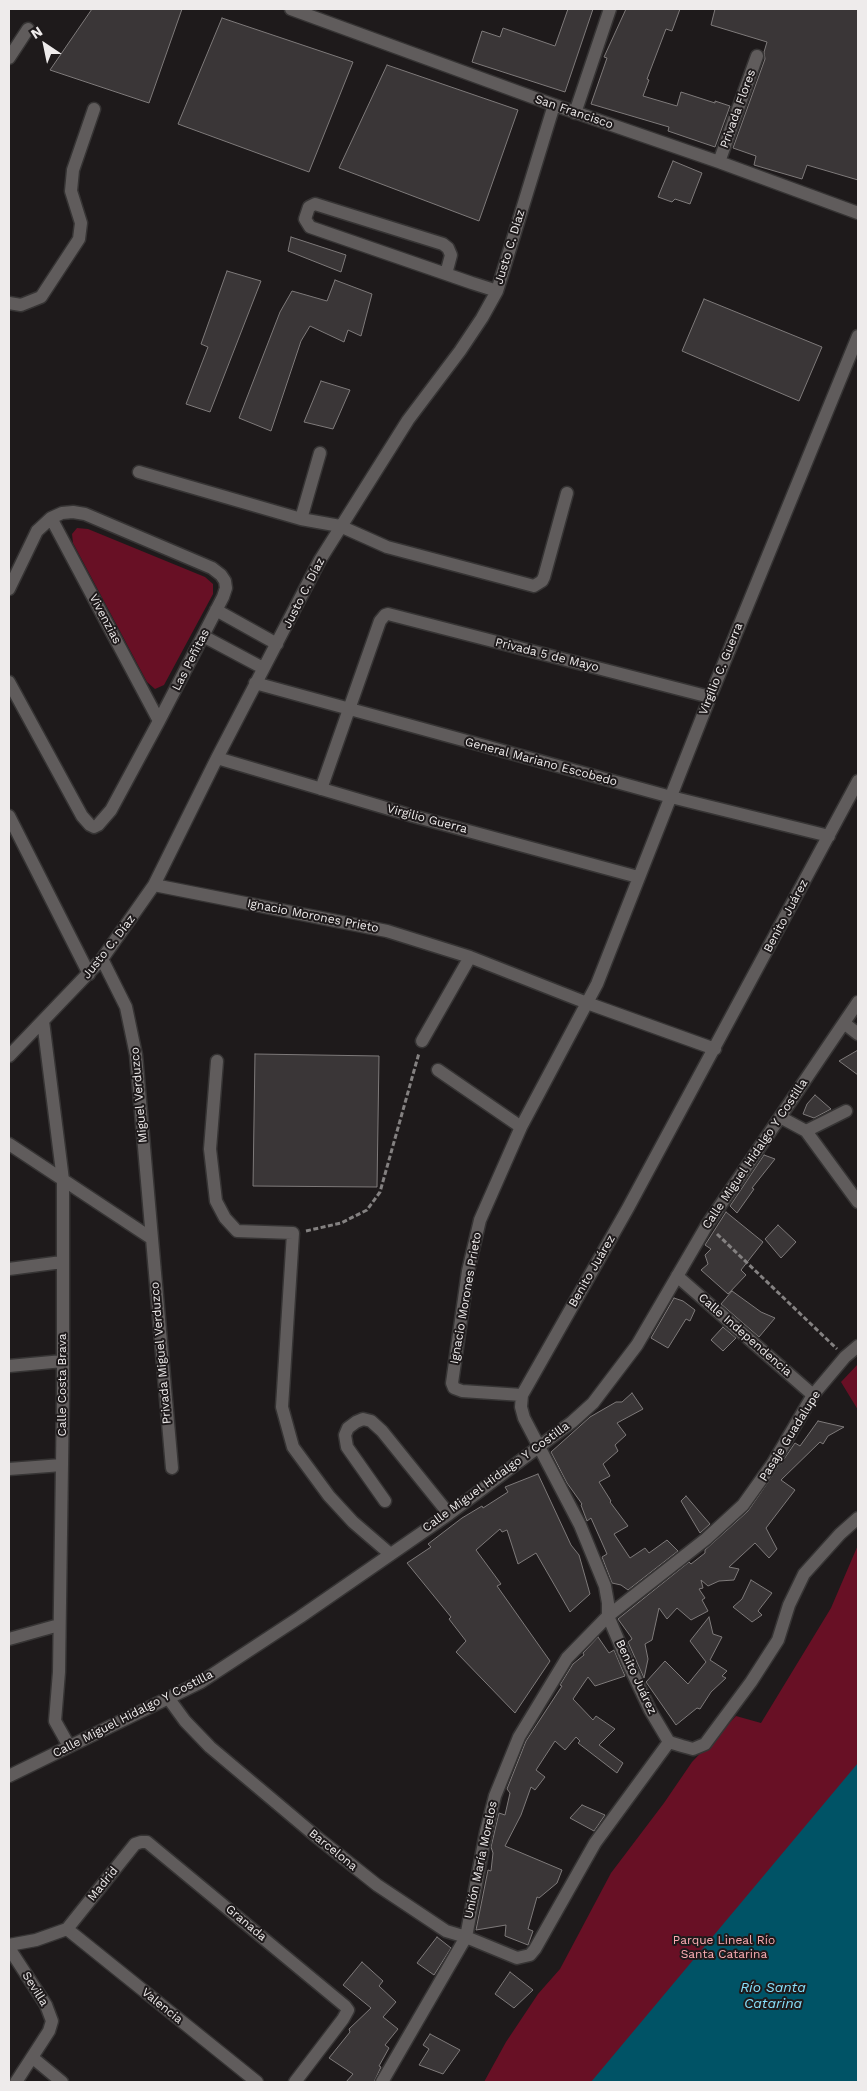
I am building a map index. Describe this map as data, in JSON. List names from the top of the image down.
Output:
{
  "streets": {
    "street": [
      "Privada Flores",
      "San Francisco",
      "Justo C. Díaz",
      "Vivenzias",
      "Privada 5 de Mayo",
      "Las Peñitas",
      "Virgilio C. Guerra",
      "General Mariano Escobedo",
      "Virgilio Guerra",
      "Ignacio Morones Prieto",
      "Benito Juárez",
      "Miguel Verduzco",
      "Calle Miguel Hidalgo Y Costilla",
      "Calle Independencia",
      "Privada Miguel Verduzco",
      "Calle Costa Brava",
      "Pasaje Guadalupe",
      "Barcelona",
      "Unión María Morelos",
      "Madrid",
      "Granada",
      "Sevilla",
      "Valencia"
    ]
  },
  "crossings": [
    ["Privada Flores", "San Francisco"],
    ["San Francisco", "Justo C. Díaz"],
    ["Justo C. Díaz", "General Mariano Escobedo"],
    ["Justo C. Díaz", "Virgilio Guerra"],
    ["Justo C. Díaz", "Ignacio Morones Prieto"],
    ["Justo C. Díaz", "Miguel Verduzco"],
    ["Justo C. Díaz", "Calle Costa Brava"],
    ["Vivenzias", "Las Peñitas"],
    ["Privada 5 de Mayo", "Virgilio C. Guerra"],
    ["Privada 5 de Mayo", "General Mariano Escobedo"],
    ["Virgilio C. Guerra", "General Mariano Escobedo"],
    ["Virgilio C. Guerra", "Virgilio Guerra"],
    ["Virgilio C. Guerra", "Ignacio Morones Prieto"],
    ["General Mariano Escobedo", "Benito Juárez"],
    ["Ignacio Morones Prieto", "Benito Juárez"],
    ["Benito Juárez", "Calle Miguel Hidalgo Y Costilla"],
    ["Benito Juárez", "Barcelona"],
    ["Benito Juárez", "Unión María Morelos"],
    ["Miguel Verduzco", "Privada Miguel Verduzco"],
    ["Calle Miguel Hidalgo Y Costilla", "Calle Independencia"],
    ["Calle Miguel Hidalgo Y Costilla", "Calle Costa Brava"],
    ["Calle Miguel Hidalgo Y Costilla", "Barcelona"],
    ["Calle Independencia", "Pasaje Guadalupe"],
    ["Pasaje Guadalupe", "Unión María Morelos"],
    ["Barcelona", "Unión María Morelos"],
    ["Madrid", "Granada"],
    ["Madrid", "Valencia"]
  ],
  "water": ["Río Santa Catarina"],
  "parks": ["Parque Lineal Río Santa Catarina"],
  "north": "top left"
}
